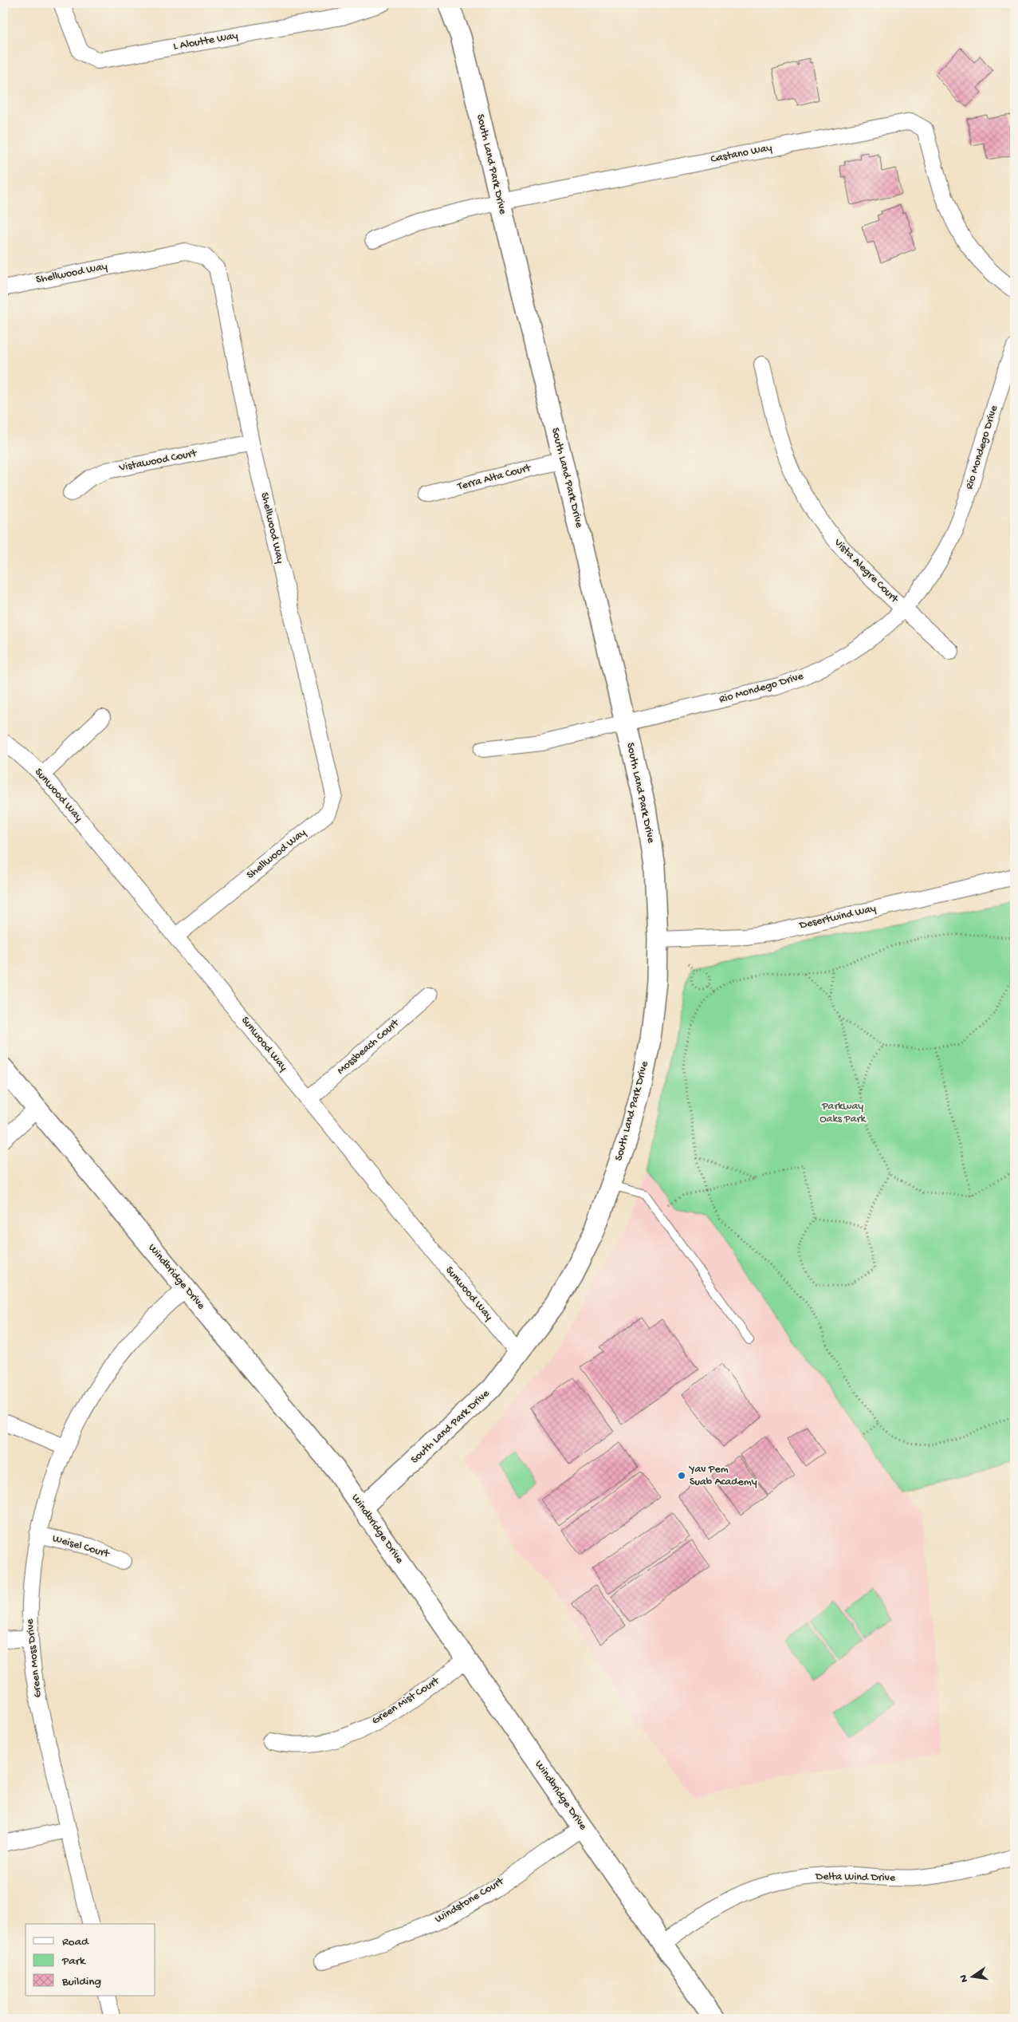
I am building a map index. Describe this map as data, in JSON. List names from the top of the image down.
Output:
{
  "streets": {
    "street": [
      "L Aloutte Way",
      "Castano Way",
      "South Land Park Drive",
      "Shellwood Way",
      "Rio Mondego Drive",
      "Vistawood Court",
      "Terra Alta Court",
      "Vista Alegre Court",
      "Sunwood Way",
      "Desertwind Way",
      "Mossbeach Court",
      "Windbridge Drive",
      "Weisel Court",
      "Green Moss Drive",
      "Green Mist Court",
      "Delta Wind Drive",
      "Windstone Court"
    ]
  },
  "crossings": [
    ["Castano Way", "South Land Park Drive"],
    ["South Land Park Drive", "Rio Mondego Drive"],
    ["South Land Park Drive", "Terra Alta Court"],
    ["South Land Park Drive", "Sunwood Way"],
    ["South Land Park Drive", "Desertwind Way"],
    ["South Land Park Drive", "Windbridge Drive"],
    ["Shellwood Way", "Vistawood Court"],
    ["Shellwood Way", "Sunwood Way"],
    ["Rio Mondego Drive", "Vista Alegre Court"],
    ["Sunwood Way", "Mossbeach Court"],
    ["Windbridge Drive", "Green Moss Drive"],
    ["Windbridge Drive", "Green Mist Court"],
    ["Windbridge Drive", "Delta Wind Drive"],
    ["Windbridge Drive", "Windstone Court"],
    ["Weisel Court", "Green Moss Drive"]
  ],
  "parks": ["Parkway Oaks Park"],
  "places": ["Yav Pem Suab Academy"],
  "legend": ["Road", "Park", "Building"],
  "north": "left"
}
